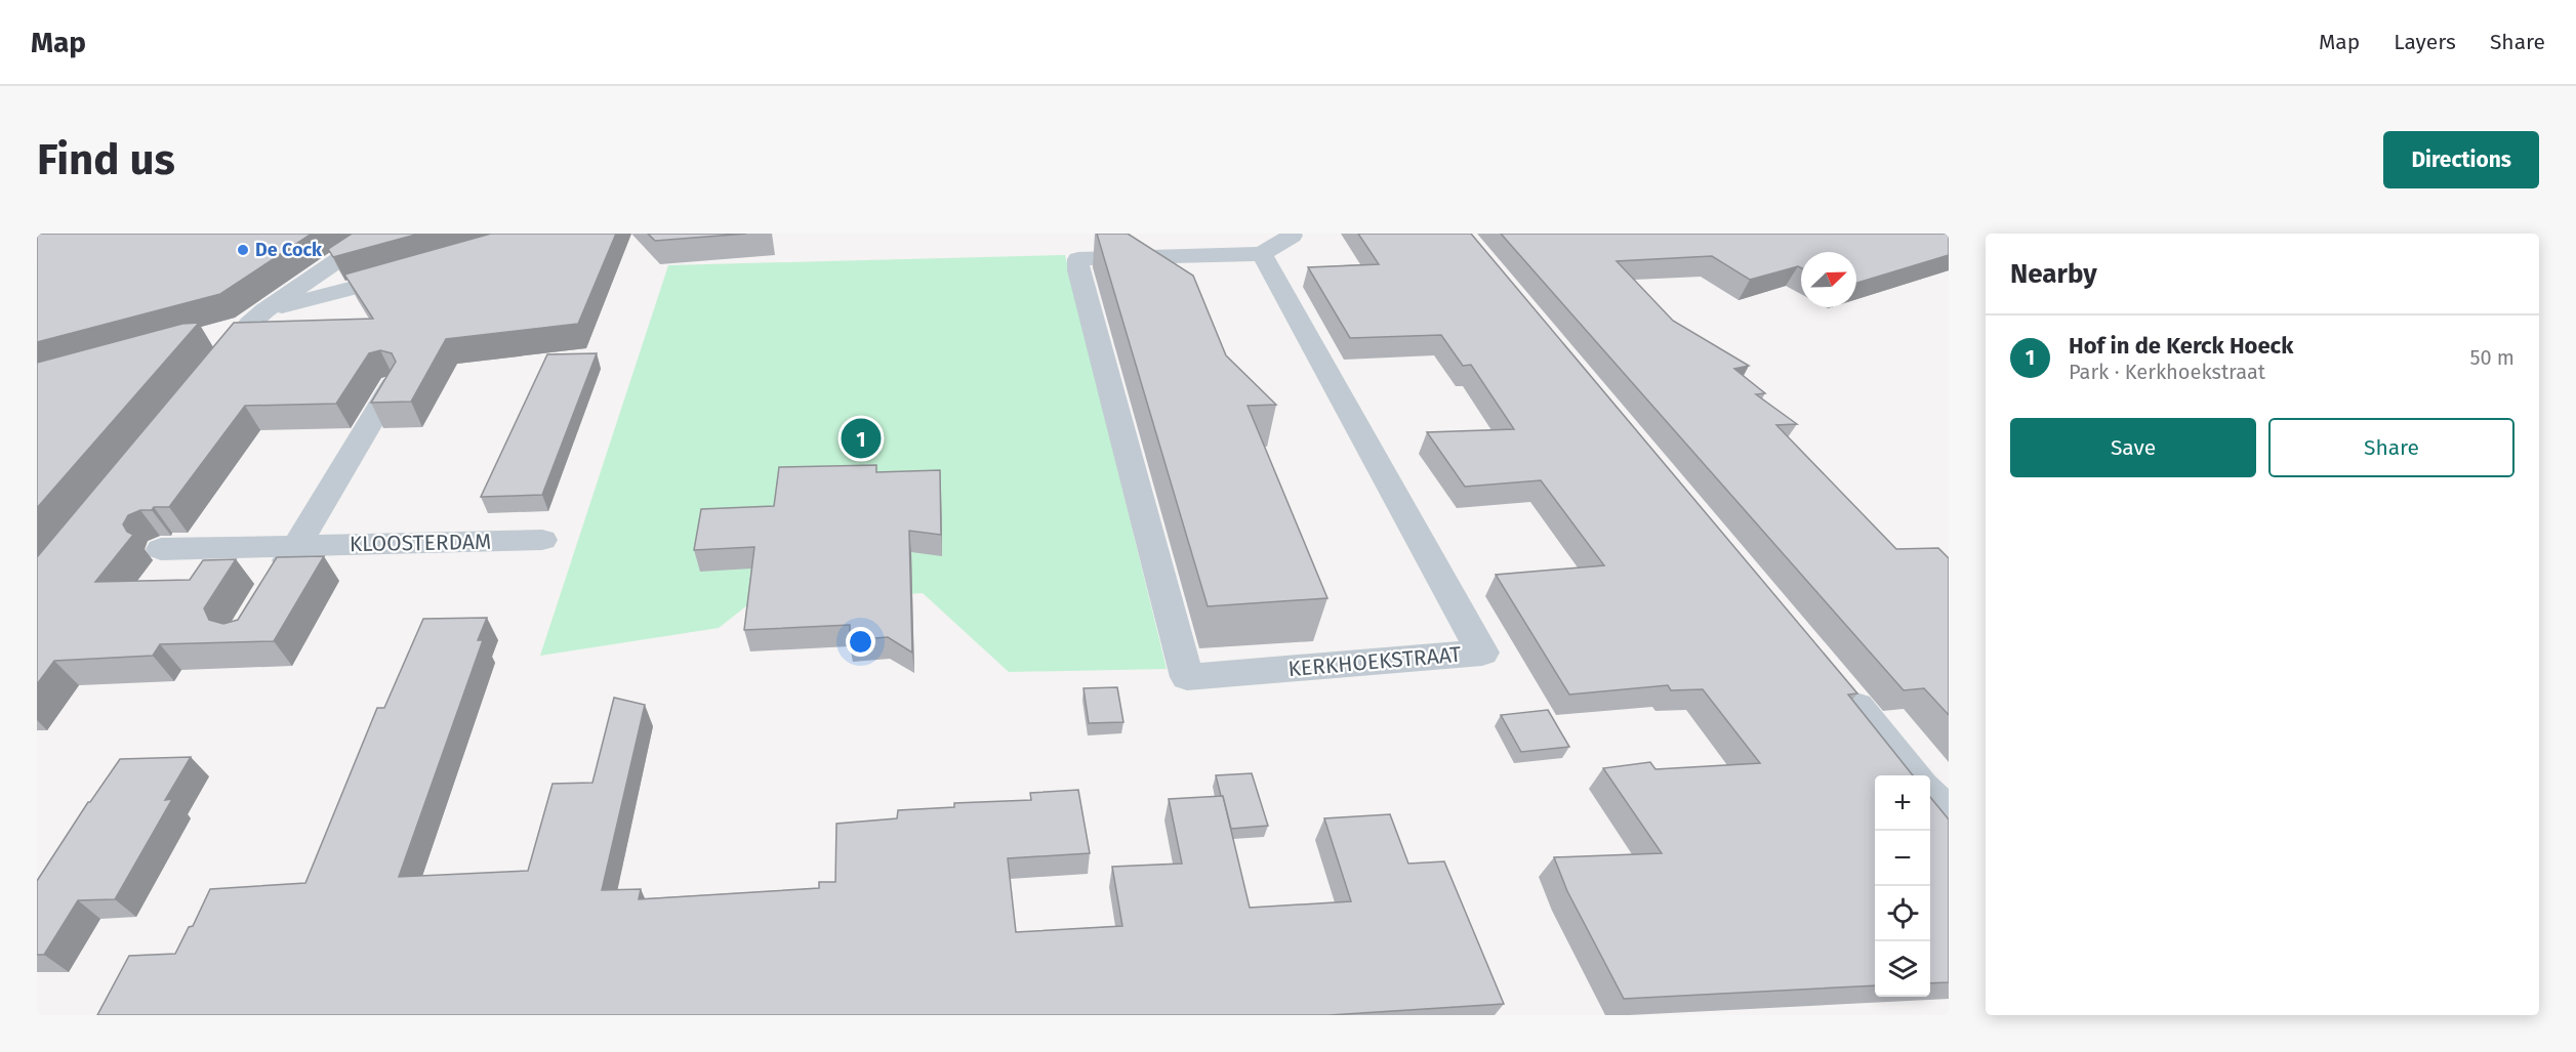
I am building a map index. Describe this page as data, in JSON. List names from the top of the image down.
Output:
{
  "streets": {
    "street": ["KLOOSTERDAM", "KERKHOEKSTRAAT"]
  },
  "places": ["De Cock"],
  "north": "top right",
  "page": {
    "header": "Map",
    "nav": ["Map", "Layers", "Share"],
    "buttons": [
      "Directions",
      ["Save", "Share"]
    ],
    "title": "Find us",
    "heading": "Nearby",
    "list": [
      {
        "mark": "1",
        "name": "Hof in de Kerck Hoeck",
        "note": "Park · Kerkhoekstraat",
        "value": "50 m"
      }
    ],
    "pins": "1",
    "map_buttons": ["+", "−"]
  }
}
